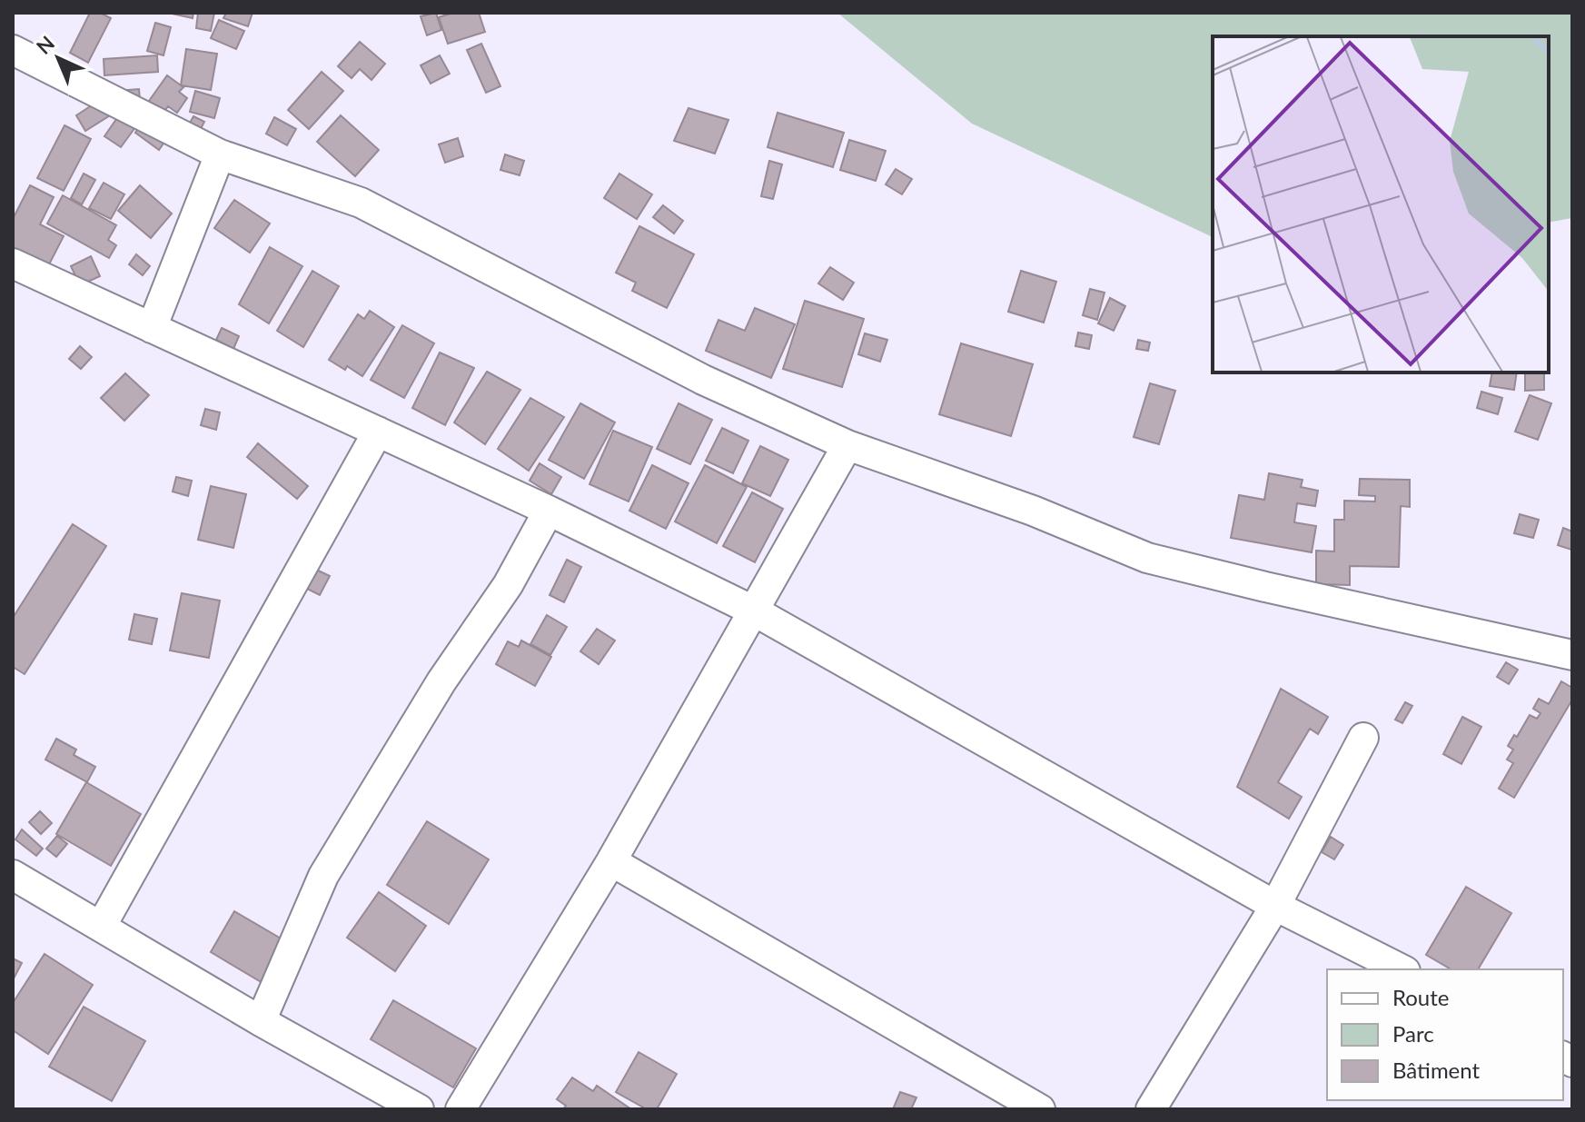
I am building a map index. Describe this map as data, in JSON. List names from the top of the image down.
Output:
{
  "legend": ["Route", "Parc", "Bâtiment"],
  "north": "top left"
}
